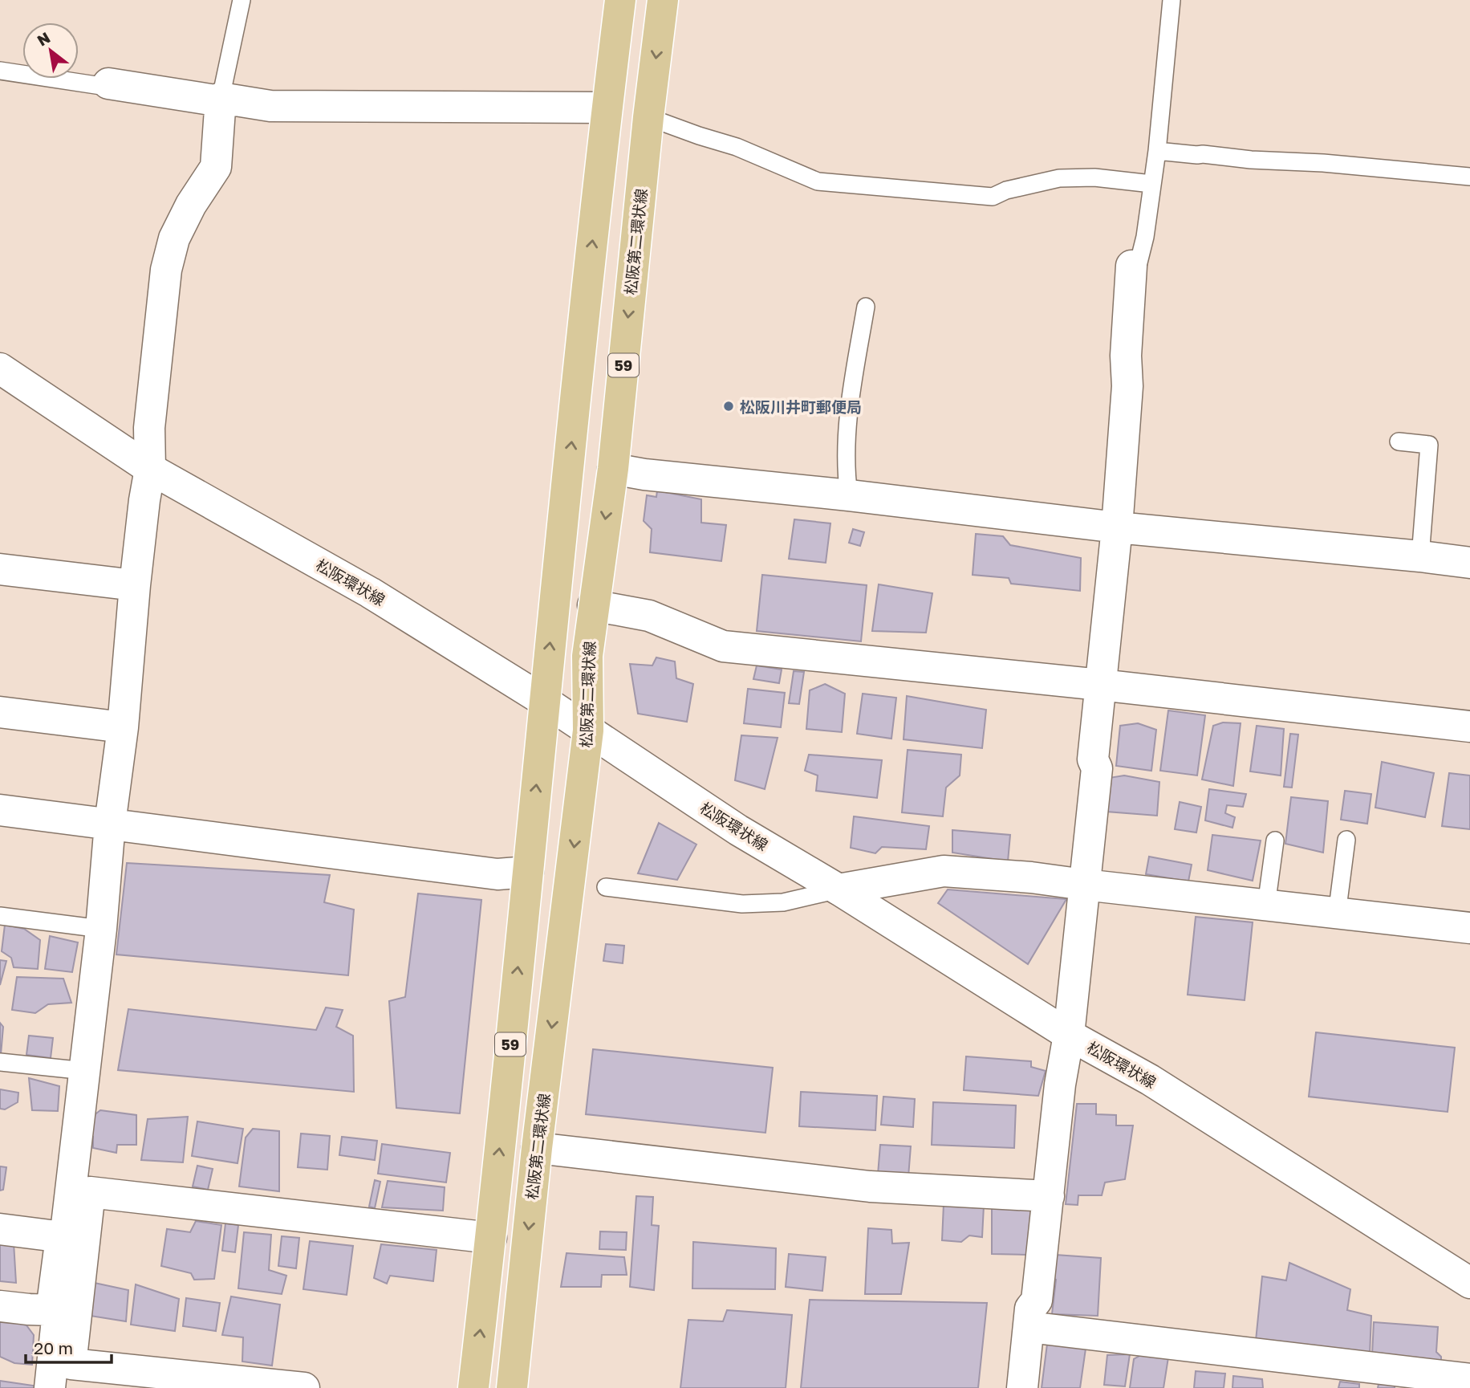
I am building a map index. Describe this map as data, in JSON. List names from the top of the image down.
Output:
{
  "streets": {
    "main road": ["松阪第二環状線", "59"],
    "street": ["松阪環状線"]
  },
  "crossings": [
    ["松阪第二環状線", "松阪環状線"],
    ["59", "松阪環状線"]
  ],
  "places": ["松阪川井町郵便局"],
  "scale_bar": "20 m",
  "north": "top left"
}
